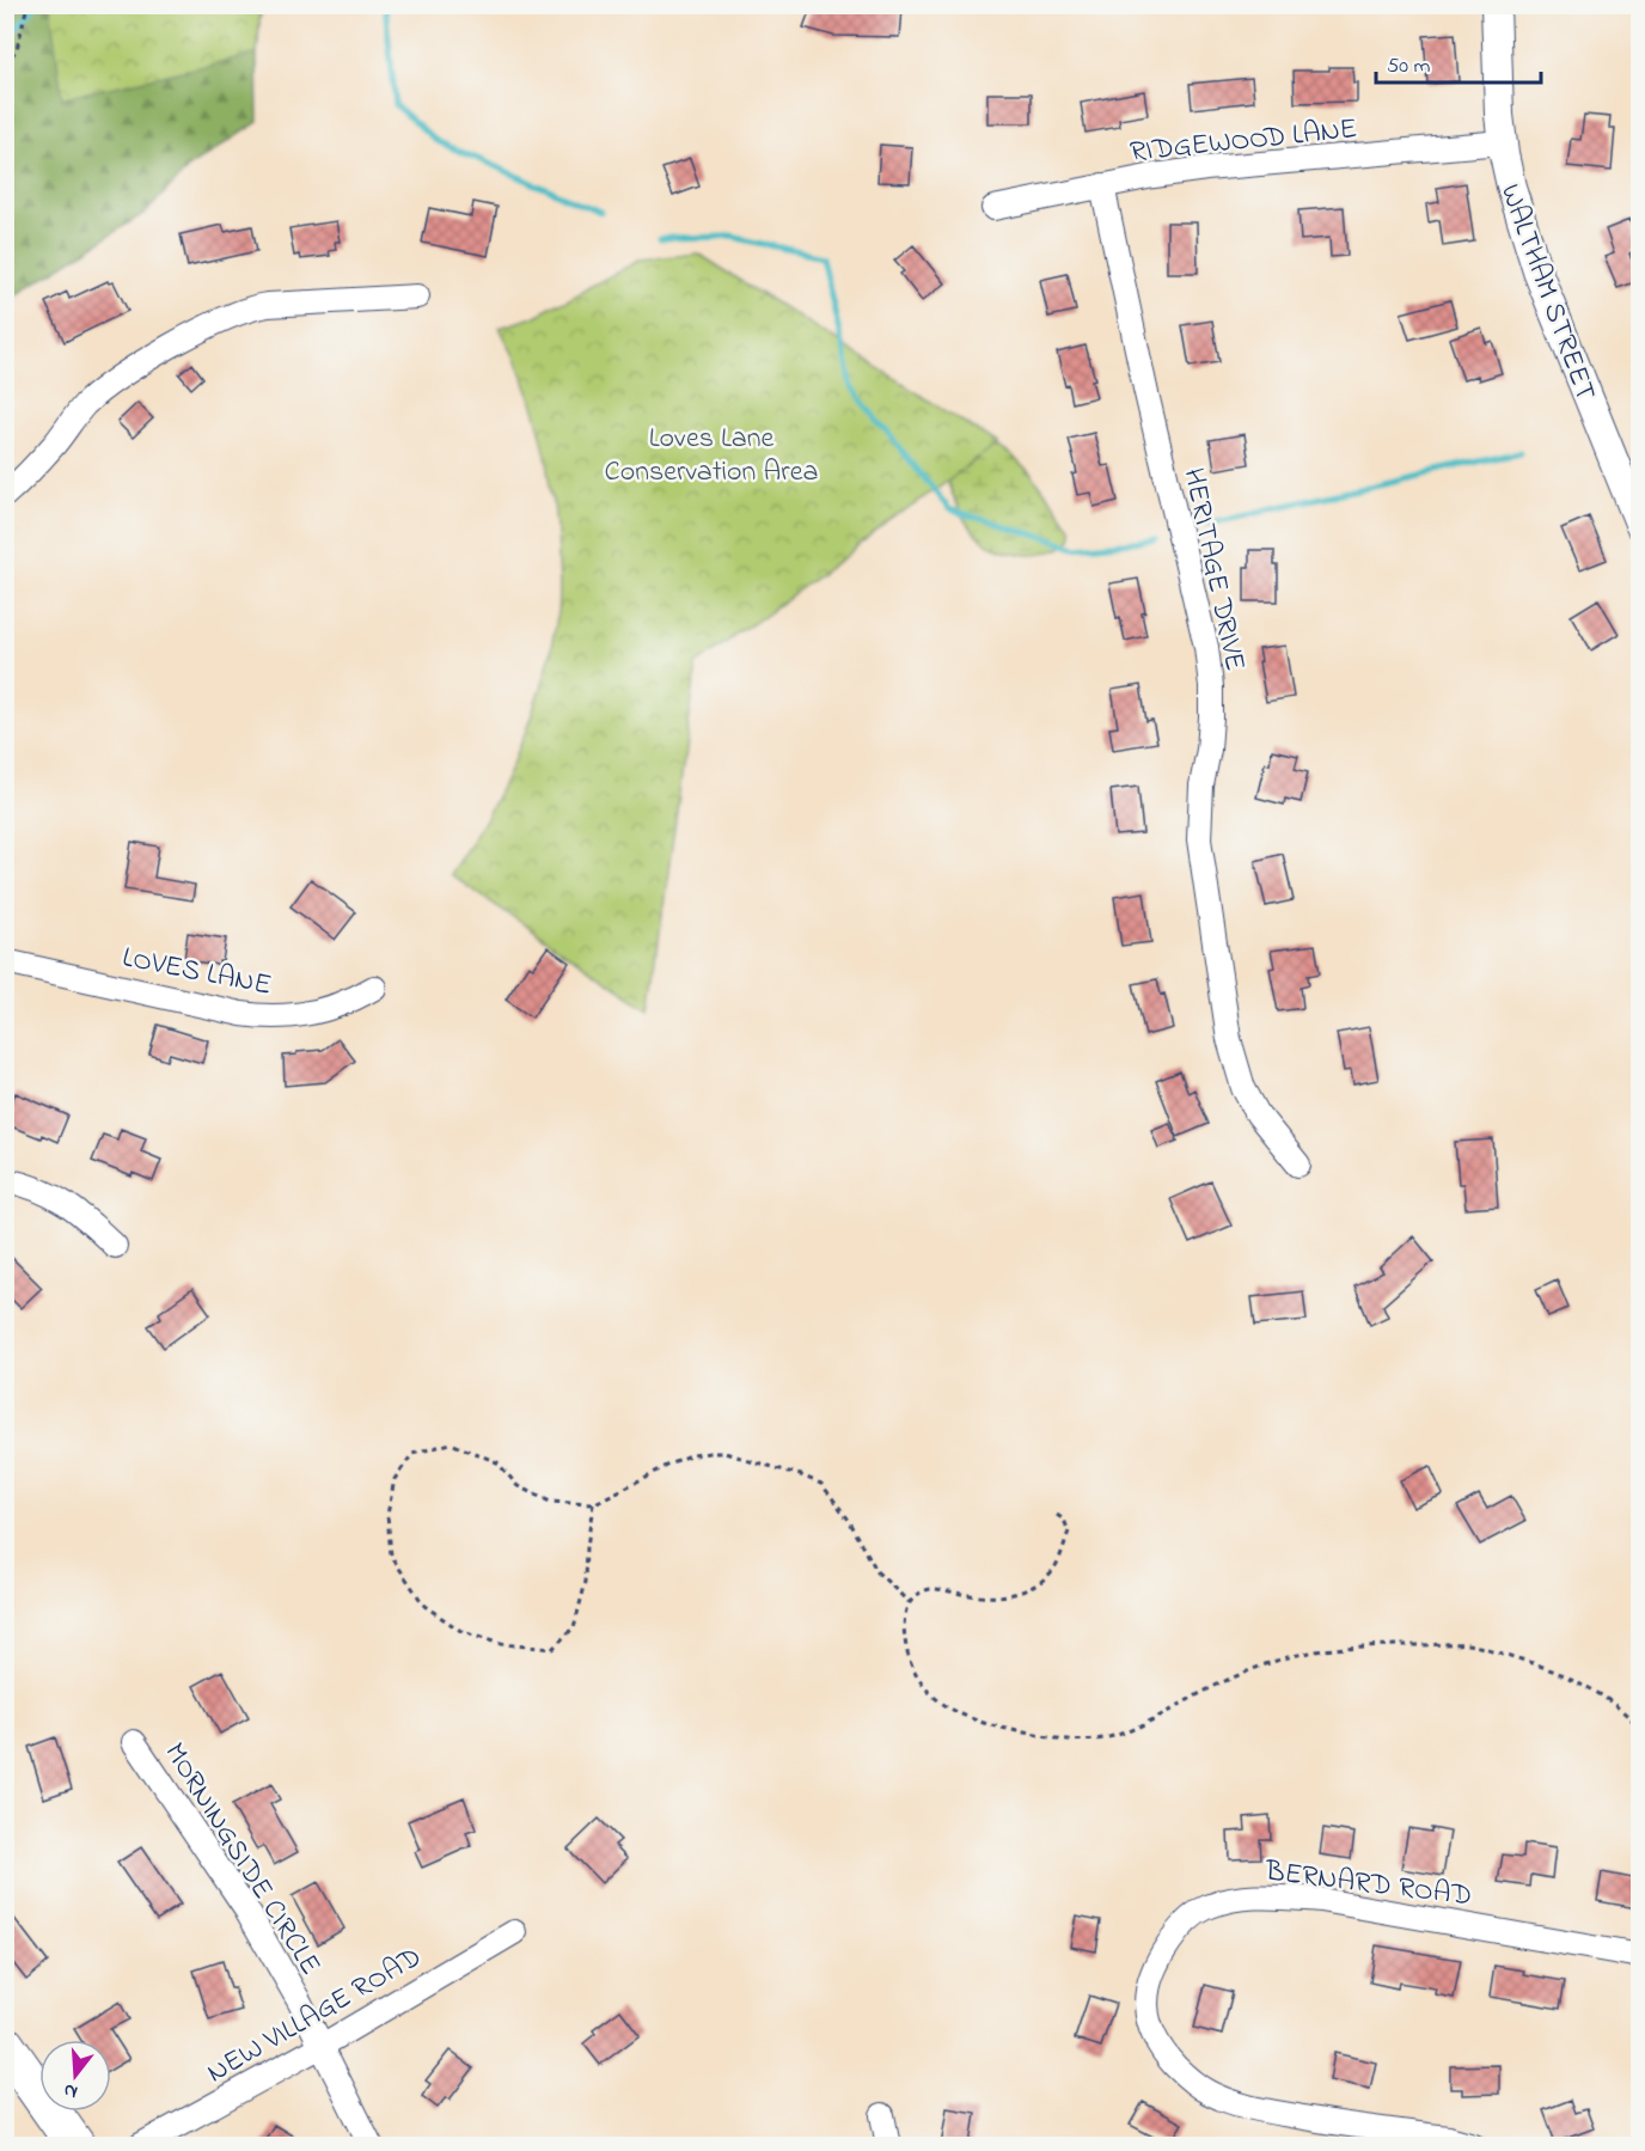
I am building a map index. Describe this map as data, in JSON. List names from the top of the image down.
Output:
{
  "streets": {
    "street": [
      "RIDGEWOOD LANE",
      "WALTHAM STREET",
      "HERITAGE DRIVE",
      "LOVES LANE",
      "MORNINGSIDE CIRCLE",
      "BERNARD ROAD",
      "NEW VILLAGE ROAD"
    ]
  },
  "crossings": [
    ["RIDGEWOOD LANE", "WALTHAM STREET"],
    ["RIDGEWOOD LANE", "HERITAGE DRIVE"],
    ["MORNINGSIDE CIRCLE", "NEW VILLAGE ROAD"]
  ],
  "parks": ["Loves Lane Conservation Area"],
  "scale_bar": "50 m",
  "north": "bottom"
}
